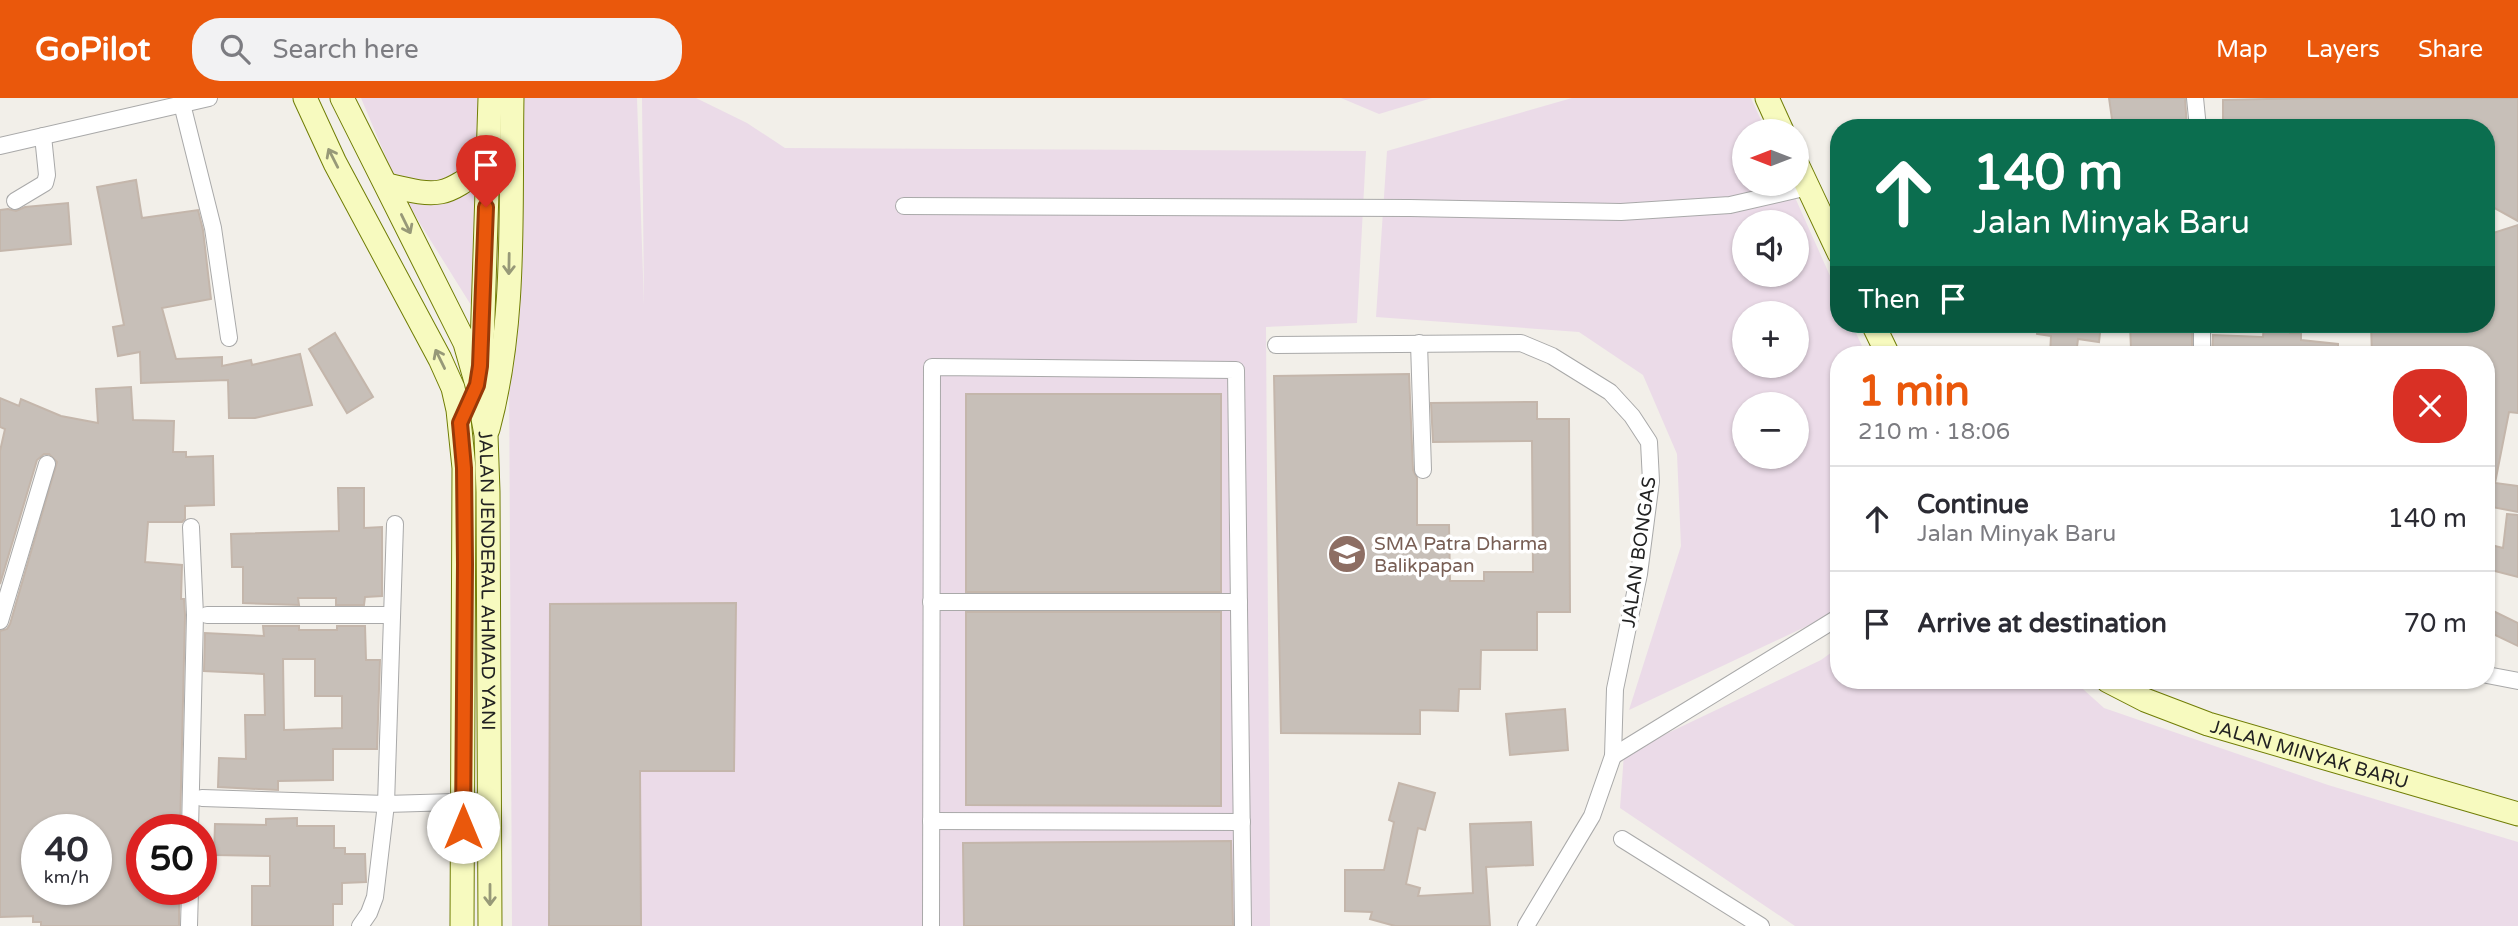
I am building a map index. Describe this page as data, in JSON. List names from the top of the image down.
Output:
{
  "streets": {
    "main road": ["JALAN JENDERAL AHMAD YANI", "JALAN MINYAK BARU"],
    "street": ["JALAN BONGAS"]
  },
  "places": {
    "school or university": ["SMA Patra Dharma Balikpapan"]
  },
  "north": "left",
  "page": {
    "header": "GoPilot",
    "search": "Search here",
    "nav": ["Map", "Layers", "Share"],
    "map_buttons": ["+", "−"],
    "turn": ["140 m", "Jalan Minyak Baru"],
    "then": "Then",
    "heading": ["1 min", "210 m · 18:06"],
    "list": [
      {
        "name": "Continue",
        "note": "Jalan Minyak Baru",
        "value": "140 m"
      },
      {
        "name": "Arrive at destination",
        "value": "70 m"
      }
    ],
    "speed": "40 km/h",
    "limit": "50"
  }
}
